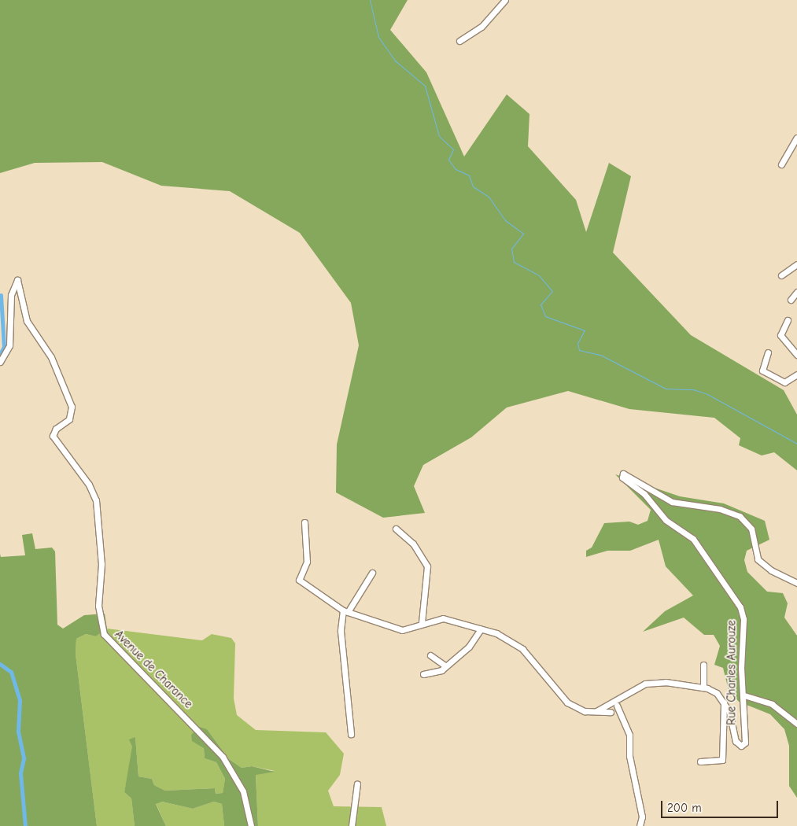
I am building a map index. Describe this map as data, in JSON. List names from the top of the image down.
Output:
{
  "streets": {
    "street": ["Avenue de Charance", "Rue Charles Aurouze"]
  },
  "scale_bar": "200 m"
}
